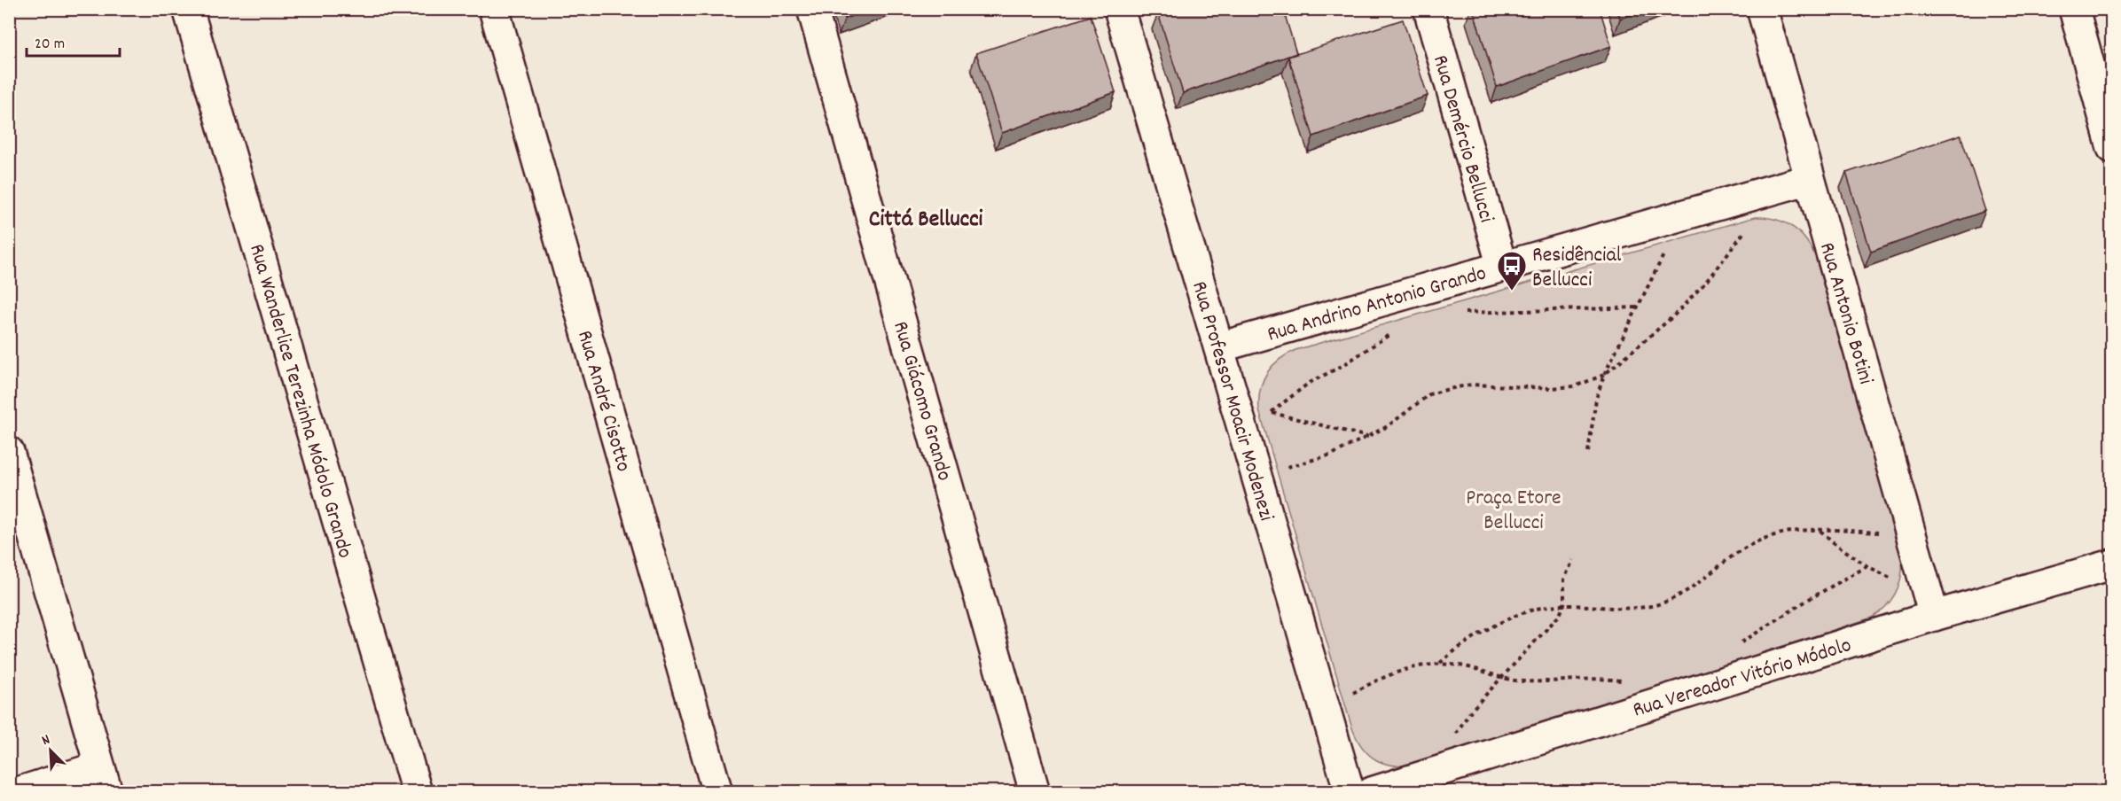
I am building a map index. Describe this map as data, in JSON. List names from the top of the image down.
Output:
{
  "streets": {
    "street": [
      "Rua Demércio Bellucci",
      "Rua Andrino Antonio Grando",
      "Rua Antonio Botini",
      "Rua Wanderlice Terezinha Módolo Grando",
      "Rua André Cisotto",
      "Rua Giácomo Grando",
      "Rua Professor Moacir Modenezi",
      "Rua Vereador Vitório Módolo"
    ]
  },
  "crossings": [
    ["Rua Demércio Bellucci", "Rua Andrino Antonio Grando"],
    ["Rua Andrino Antonio Grando", "Rua Antonio Botini"],
    ["Rua Andrino Antonio Grando", "Rua Professor Moacir Modenezi"],
    ["Rua Antonio Botini", "Rua Vereador Vitório Módolo"]
  ],
  "districts": ["Cittá Bellucci"],
  "parks": ["Praça Etore Bellucci"],
  "places": {
    "bus stop": ["Residêncial Bellucci"]
  },
  "scale_bar": "20 m",
  "north": "top left"
}
